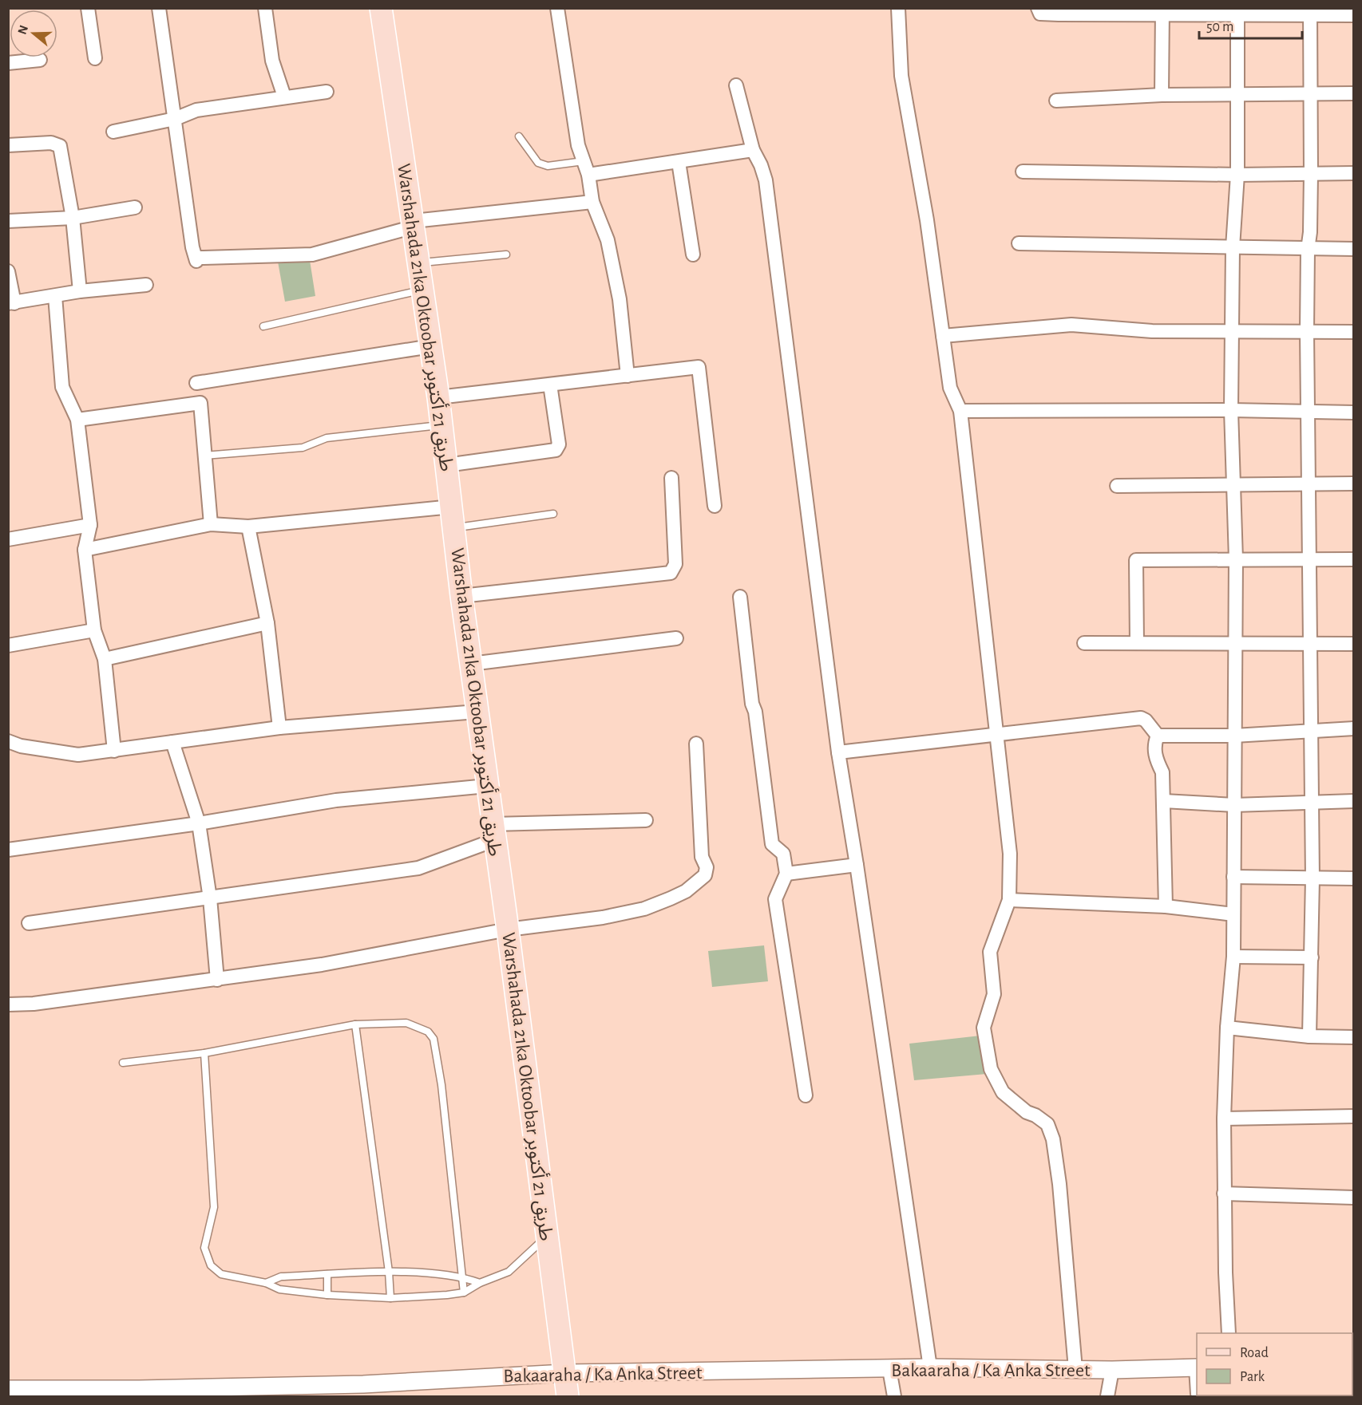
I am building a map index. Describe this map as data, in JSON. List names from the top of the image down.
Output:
{
  "streets": {
    "main road": ["Warshahada 21ka Oktoobar طريق 21 أكتوبر"],
    "street": ["Bakaaraha / Ka Anka Street"]
  },
  "crossings": [
    ["Warshahada 21ka Oktoobar طريق 21 أكتوبر", "Bakaaraha / Ka Anka Street"]
  ],
  "legend": ["Road", "Park"],
  "scale_bar": "50 m",
  "north": "left"
}
